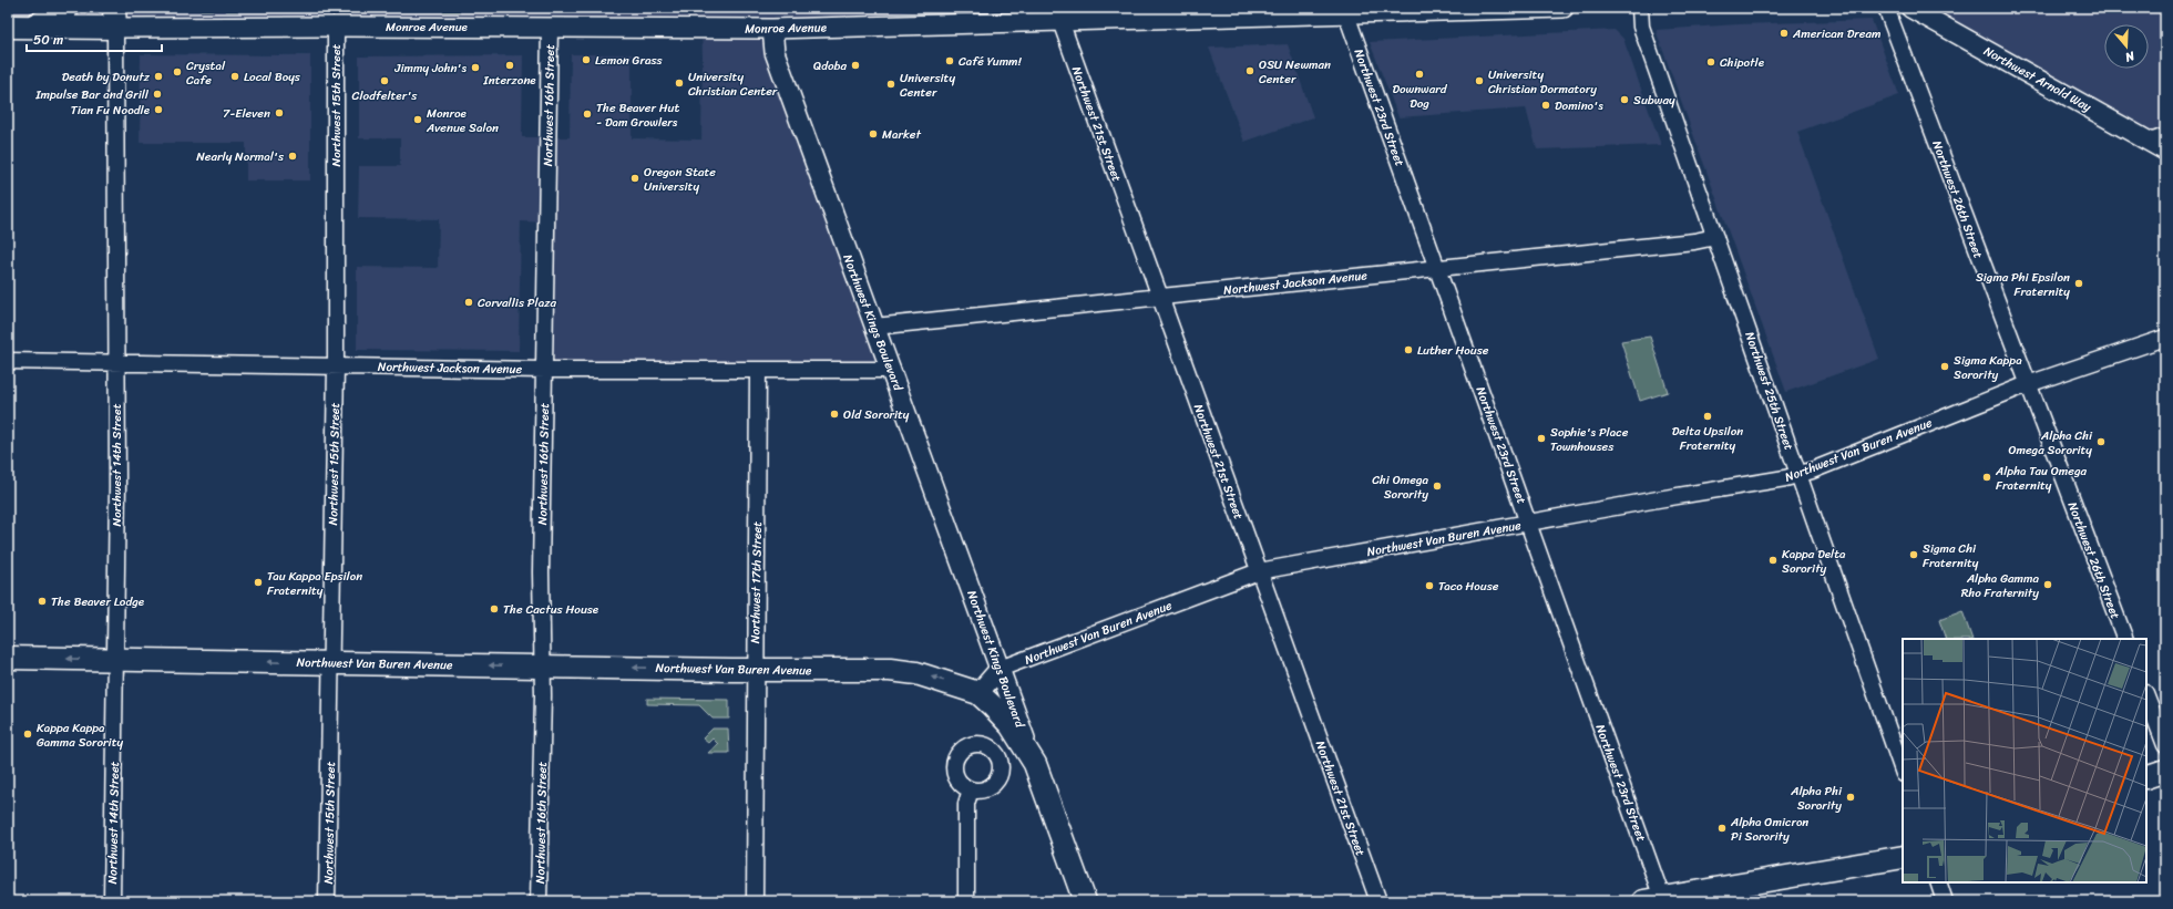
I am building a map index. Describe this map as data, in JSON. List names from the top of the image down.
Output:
{
  "streets": {
    "main road": ["Monroe Avenue", "Northwest Kings Boulevard", "Northwest Van Buren Avenue"],
    "street": [
      "Northwest Arnold Way",
      "Northwest 15th Street",
      "Northwest 16th Street",
      "Northwest 23rd Street",
      "Northwest 21st Street",
      "Northwest 26th Street",
      "Northwest Jackson Avenue",
      "Northwest 25th Street",
      "Northwest 14th Street",
      "Northwest 17th Street"
    ]
  },
  "crossings": [
    ["Monroe Avenue", "Northwest 15th Street"],
    ["Monroe Avenue", "Northwest 16th Street"],
    ["Monroe Avenue", "Northwest 23rd Street"],
    ["Monroe Avenue", "Northwest 21st Street"],
    ["Monroe Avenue", "Northwest Kings Boulevard"],
    ["Monroe Avenue", "Northwest 14th Street"],
    ["Northwest 15th Street", "Northwest Jackson Avenue"],
    ["Northwest 15th Street", "Northwest Van Buren Avenue"],
    ["Northwest 16th Street", "Northwest Jackson Avenue"],
    ["Northwest 16th Street", "Northwest Van Buren Avenue"],
    ["Northwest 23rd Street", "Northwest Jackson Avenue"],
    ["Northwest 23rd Street", "Northwest Van Buren Avenue"],
    ["Northwest 21st Street", "Northwest Jackson Avenue"],
    ["Northwest 21st Street", "Northwest Van Buren Avenue"],
    ["Northwest 26th Street", "Northwest Van Buren Avenue"],
    ["Northwest Jackson Avenue", "Northwest Kings Boulevard"],
    ["Northwest Jackson Avenue", "Northwest 25th Street"],
    ["Northwest Jackson Avenue", "Northwest 14th Street"],
    ["Northwest Jackson Avenue", "Northwest 17th Street"],
    ["Northwest Kings Boulevard", "Northwest Van Buren Avenue"],
    ["Northwest 25th Street", "Northwest Van Buren Avenue"],
    ["Northwest Van Buren Avenue", "Northwest 14th Street"],
    ["Northwest Van Buren Avenue", "Northwest 17th Street"]
  ],
  "one_way": ["Northwest Van Buren Avenue"],
  "places": [
    "American Dream",
    "Lemon Grass",
    "Café Yumm!",
    "Chipotle",
    "Interzone",
    "Qdoba",
    "Jimmy John's",
    "OSU Newman Center",
    "Crystal Cafe",
    "Downward Dog",
    "Death by Donutz",
    "Local Boys",
    "Clodfelter's",
    "University Christian Dormatory",
    "University Christian Center",
    "University Center",
    "Impulse Bar and Grill",
    "Subway",
    "Domino's",
    "Tian Fu Noodle",
    "7-Eleven",
    "The Beaver Hut - Dam Growlers",
    "Monroe Avenue Salon",
    "Market",
    "Nearly Normal's",
    "Oregon State University",
    "Sigma Phi Epsilon Fraternity",
    "Corvallis Plaza",
    "Luther House",
    "Sigma Kappa Sorority",
    "Old Sorority",
    "Delta Upsilon Fraternity",
    "Sophie's Place Townhouses",
    "Alpha Chi Omega Sorority",
    "Alpha Tau Omega Fraternity",
    "Chi Omega Sorority",
    "Sigma Chi Fraternity",
    "Kappa Delta Sorority",
    "Tau Kappa Epsilon Fraternity",
    "Alpha Gamma Rho Fraternity",
    "Taco House",
    "The Beaver Lodge",
    "The Cactus House",
    "Kappa Kappa Gamma Sorority",
    "Alpha Phi Sorority",
    "Alpha Omicron Pi Sorority"
  ],
  "scale_bar": "50 m",
  "north": "bottom"
}
